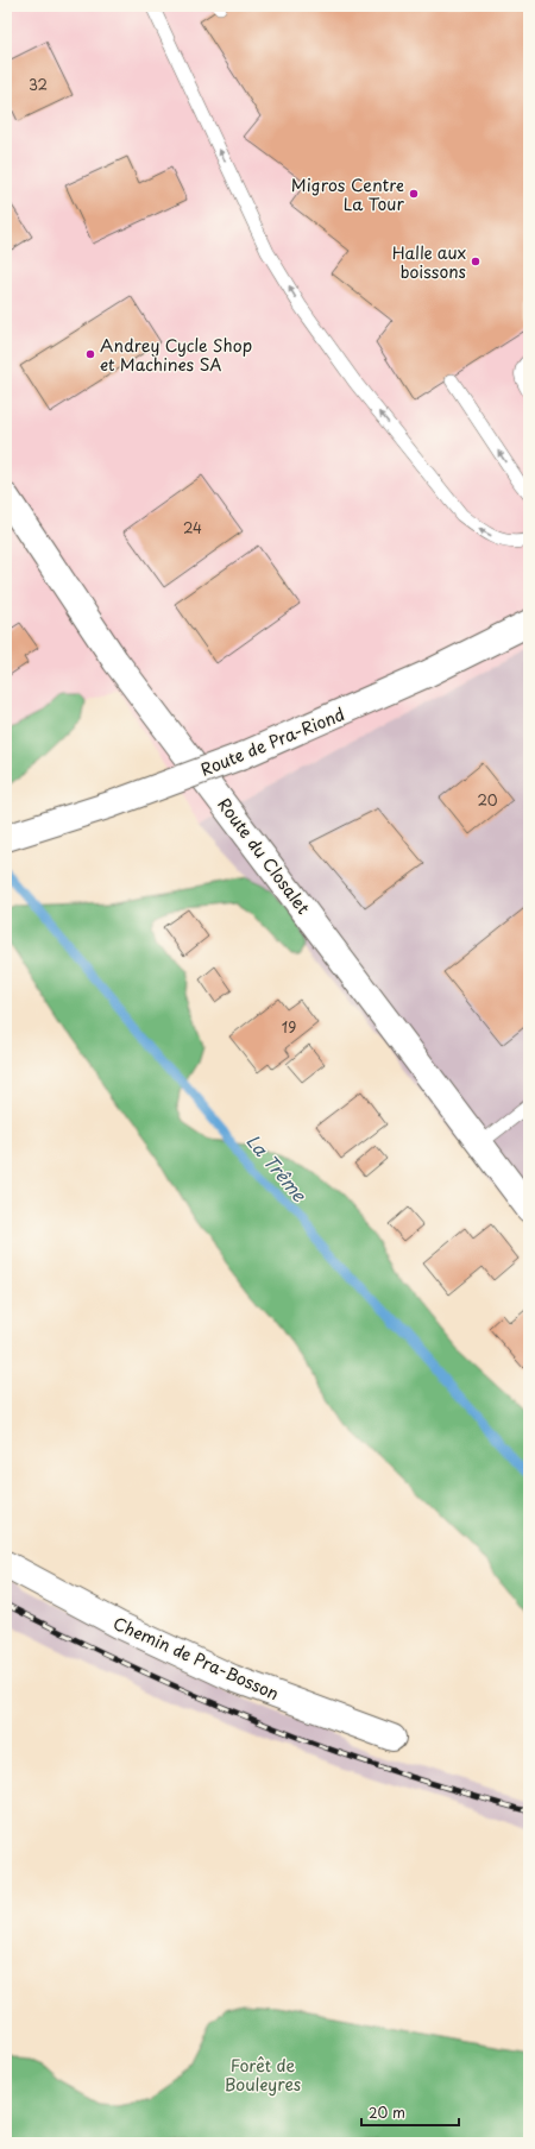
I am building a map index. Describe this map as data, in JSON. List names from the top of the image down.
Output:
{
  "streets": {
    "street": ["Route de Pra-Riond", "Route du Closalet", "Chemin de Pra-Bosson"]
  },
  "water": ["La Trême"],
  "parks": ["Forêt de Bouleyres"],
  "places": ["Migros Centre La Tour", "Halle aux boissons", "Andrey Cycle Shop et Machines SA"],
  "house_numbers": [
    "32",
    "24",
    "20",
    "19"
  ],
  "scale_bar": "20 m"
}
